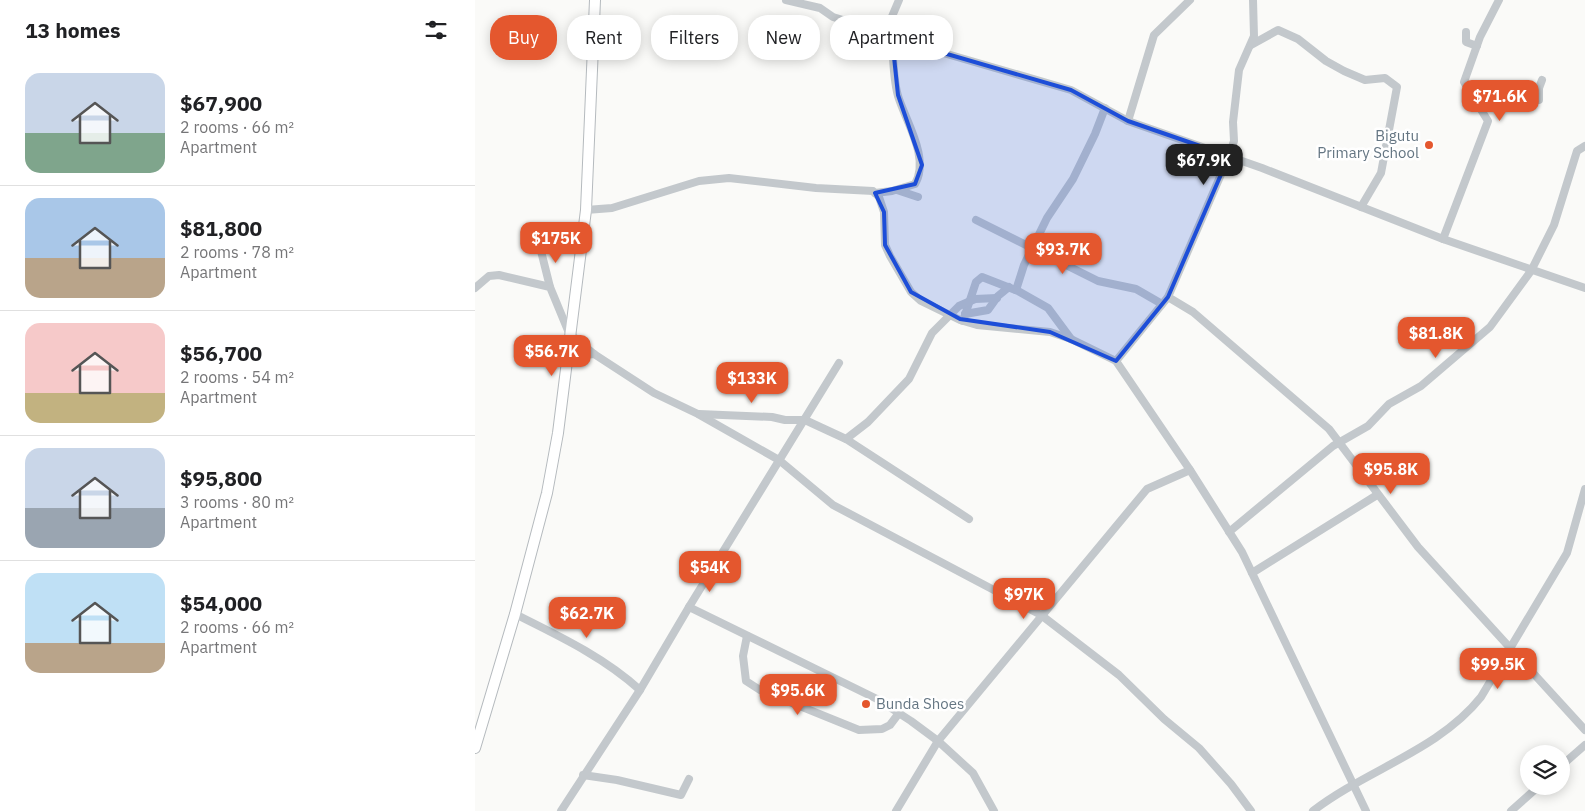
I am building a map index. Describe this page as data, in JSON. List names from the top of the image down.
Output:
{
  "places": ["Bigutu Primary School", "Bunda Shoes"],
  "page": {
    "heading": "13 homes",
    "chip": [
      "Buy",
      "Rent",
      "Filters",
      "New",
      "Apartment"
    ],
    "list": [
      {
        "name": "$67,900",
        "note": "2 rooms · 66 m² · Apartment"
      },
      {
        "name": "$81,800",
        "note": "2 rooms · 78 m² · Apartment"
      },
      {
        "name": "$56,700",
        "note": "2 rooms · 54 m² · Apartment"
      },
      {
        "name": "$95,800",
        "note": "3 rooms · 80 m² · Apartment"
      },
      {
        "name": "$54,000",
        "note": "2 rooms · 66 m² · Apartment"
      }
    ],
    "price": [
      "$71.6K",
      "$67.9K",
      "$175K",
      "$93.7K",
      "$81.8K",
      "$56.7K",
      "$133K",
      "$95.8K",
      "$54K",
      "$97K",
      "$62.7K",
      "$99.5K",
      "$95.6K"
    ]
  }
}
